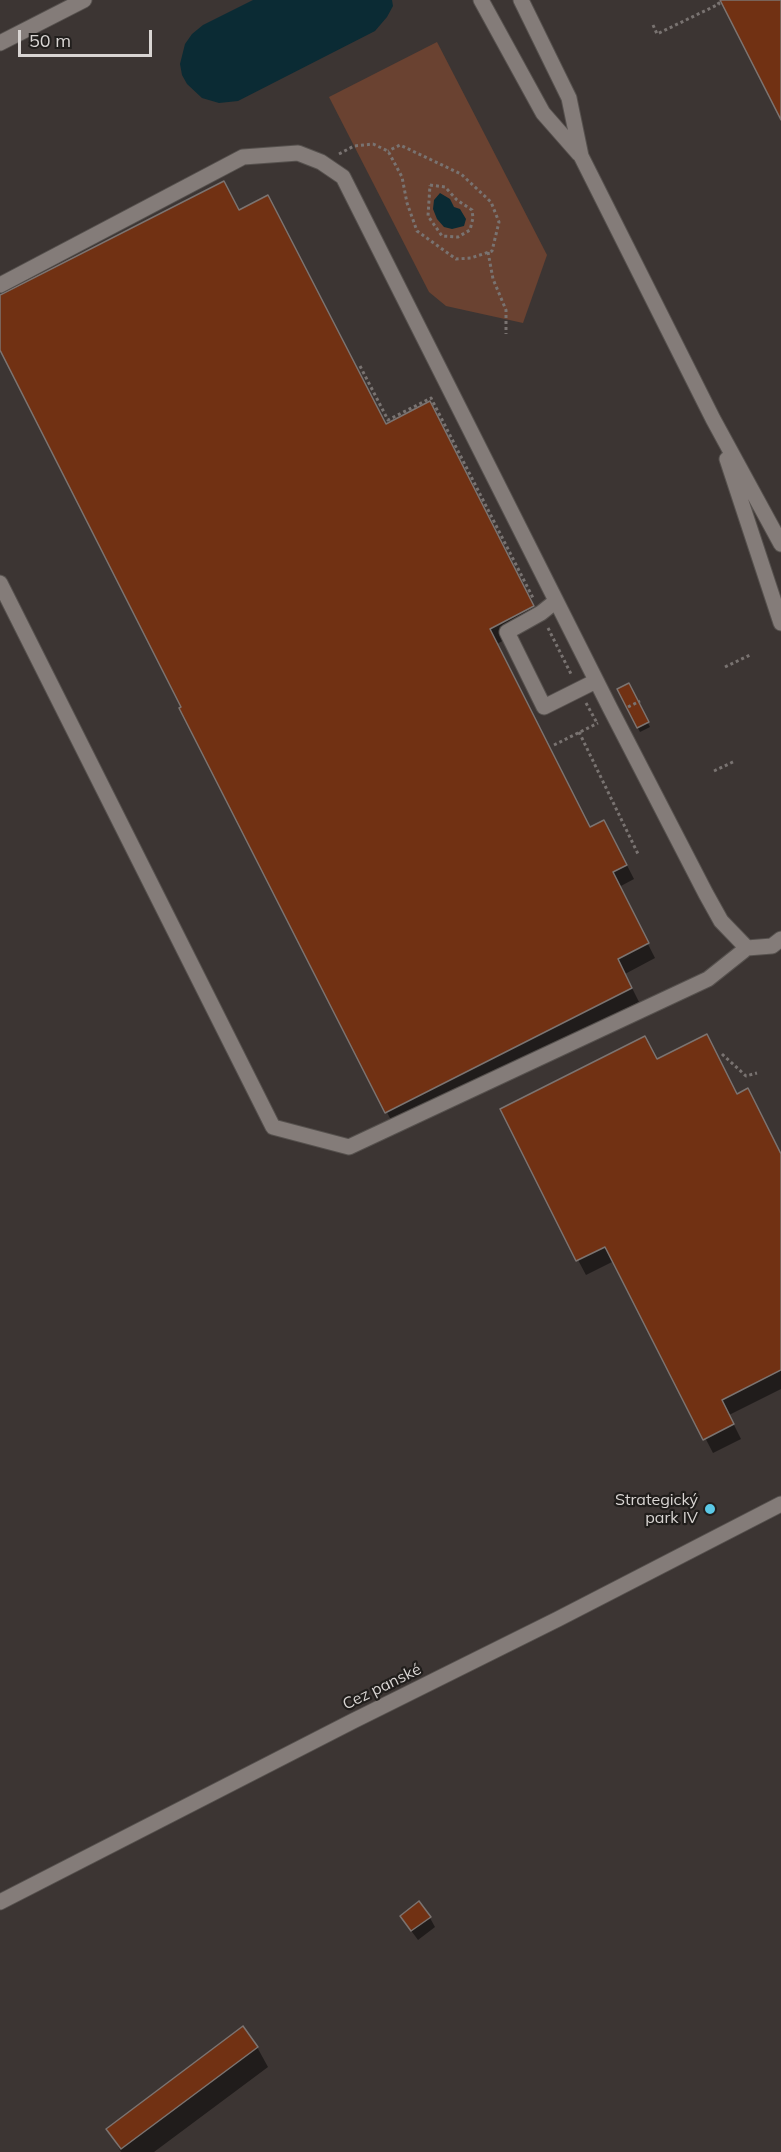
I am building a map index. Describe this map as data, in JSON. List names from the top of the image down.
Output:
{
  "streets": {
    "street": ["Cez panské"]
  },
  "places": ["Strategický park IV"],
  "scale_bar": "50 m"
}
